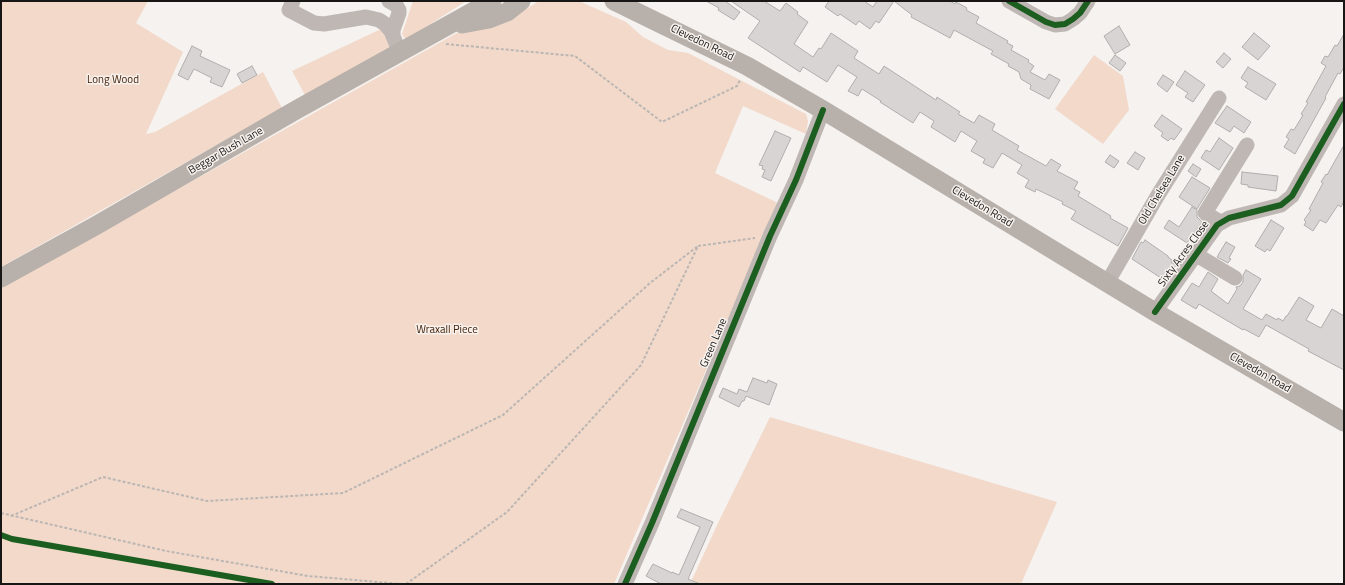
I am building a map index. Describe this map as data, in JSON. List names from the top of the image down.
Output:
{
  "streets": {
    "main road": ["Clevedon Road", "Beggar Bush Lane"],
    "street": ["Old Chelsea Lane", "Sixty Acres Close", "Green Lane"]
  },
  "crossings": [
    ["Clevedon Road", "Old Chelsea Lane"],
    ["Clevedon Road", "Sixty Acres Close"],
    ["Clevedon Road", "Green Lane"]
  ],
  "parks": ["Long Wood", "Wraxall Piece"]
}
